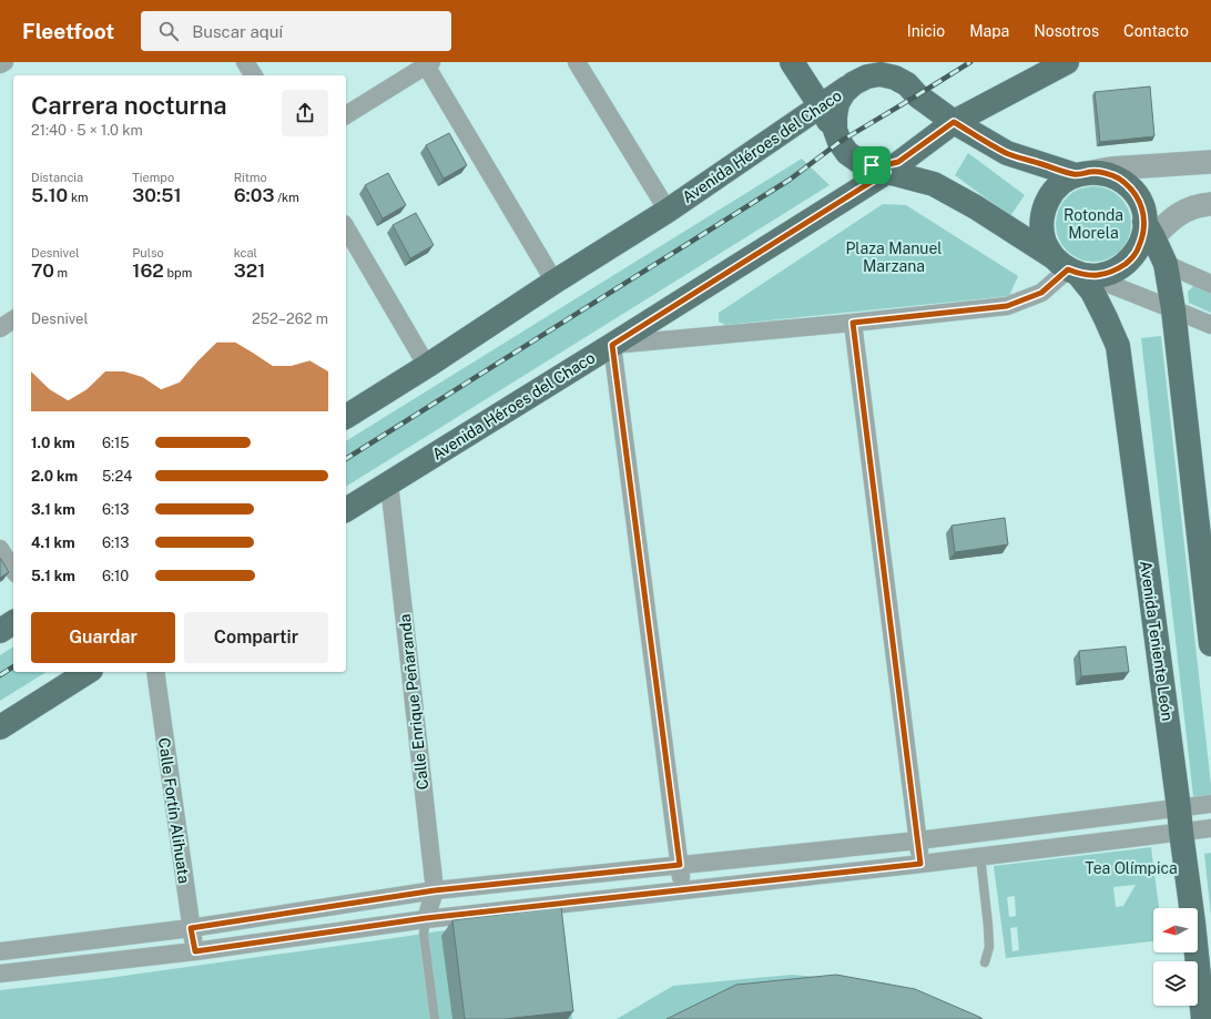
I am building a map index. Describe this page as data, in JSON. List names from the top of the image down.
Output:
{
  "streets": {
    "main road": ["Avenida Héroes del Chaco", "Avenida Teniente León"],
    "street": ["Calle Enrique Peñaranda", "Calle Fortín Alihuata"]
  },
  "crossings": [
    ["Avenida Héroes del Chaco", "Calle Enrique Peñaranda"]
  ],
  "parks": ["Rotonda Morela", "Plaza Manuel Marzana", "Tea Olímpica"],
  "north": "left",
  "page": {
    "header": "Fleetfoot",
    "search": "Buscar aquí",
    "nav": [
      "Inicio",
      "Mapa",
      "Nosotros",
      "Contacto"
    ],
    "heading": ["Carrera nocturna", "21:40 · 5 × 1.0 km"],
    "stats": [
      ["Distancia", "5.10 km"],
      ["Tiempo", "30:51"],
      ["Ritmo", "6:03 /km"],
      ["Desnivel", "70 m"],
      ["Pulso", "162 bpm"],
      ["kcal", "321"]
    ],
    "chart": ["Desnivel", "252–262 m"],
    "list": [
      {
        "name": "1.0 km",
        "note": "6:15"
      },
      {
        "name": "2.0 km",
        "note": "5:24"
      },
      {
        "name": "3.1 km",
        "note": "6:13"
      },
      {
        "name": "4.1 km",
        "note": "6:13"
      },
      {
        "name": "5.1 km",
        "note": "6:10"
      }
    ],
    "buttons": ["Guardar", "Compartir"]
  }
}
